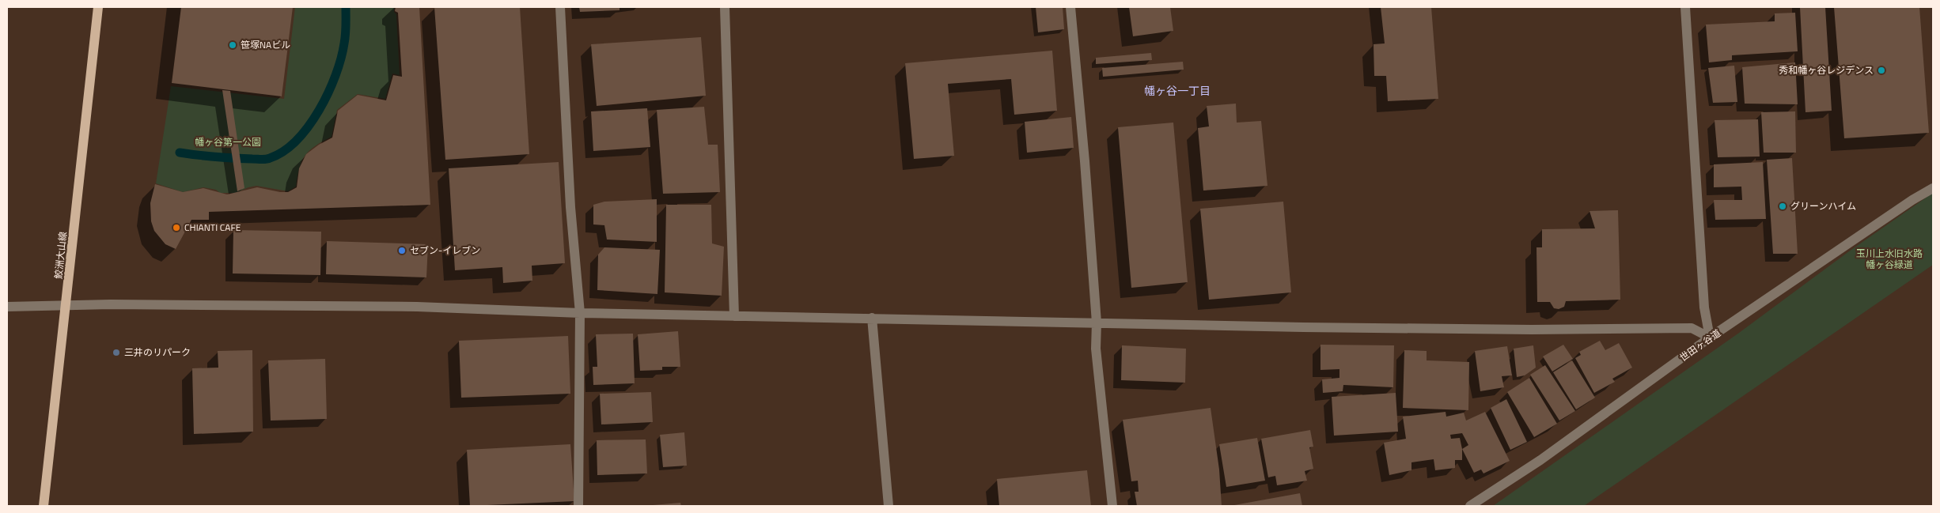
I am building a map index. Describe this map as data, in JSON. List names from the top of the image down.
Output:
{
  "streets": {
    "main road": ["鮫洲大山線"],
    "street": ["世田ヶ谷道"]
  },
  "districts": ["幡ヶ谷一丁目"],
  "parks": ["幡ヶ谷第一公園", "玉川上水旧水路 幡ヶ谷緑道"],
  "places": [
    "笹塚NAビル",
    "秀和幡ヶ谷レジデンス",
    "グリーンハイム",
    "CHIANTI CAFE",
    "セブン-イレブン",
    "三井のリパーク"
  ]
}
